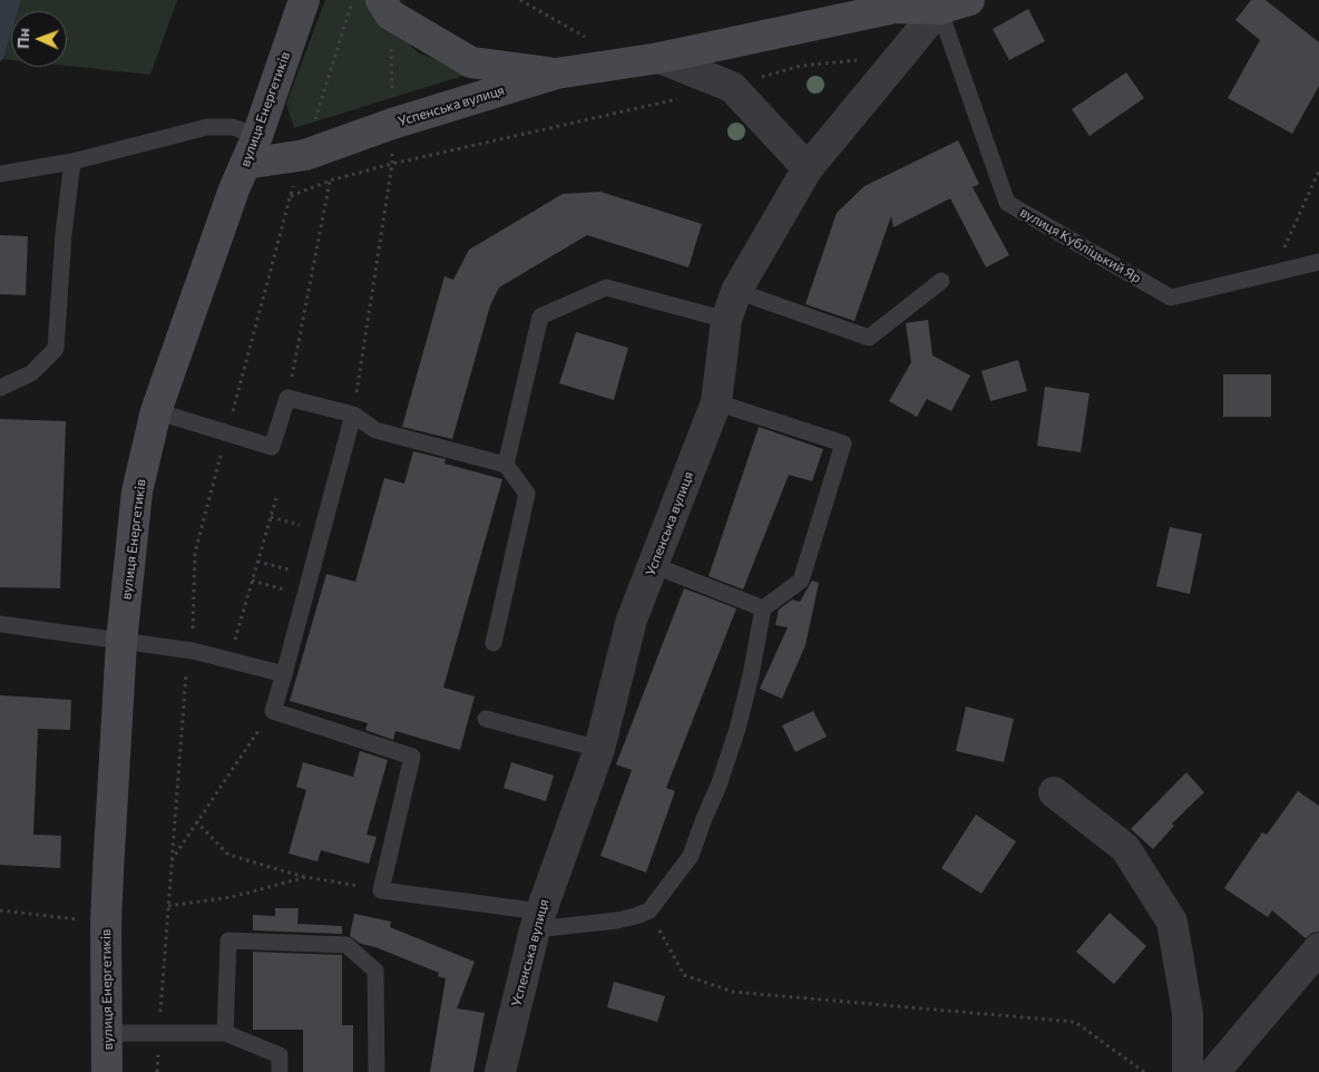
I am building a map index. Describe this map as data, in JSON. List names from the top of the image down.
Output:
{
  "streets": {
    "main road": ["Успенська вулиця", "вулиця Енергетиків"],
    "lane": ["вулиця Кубліцький Яр"]
  },
  "crossings": [
    ["Успенська вулиця", "вулиця Енергетиків"],
    ["Успенська вулиця", "вулиця Кубліцький Яр"]
  ],
  "north": "left"
}
